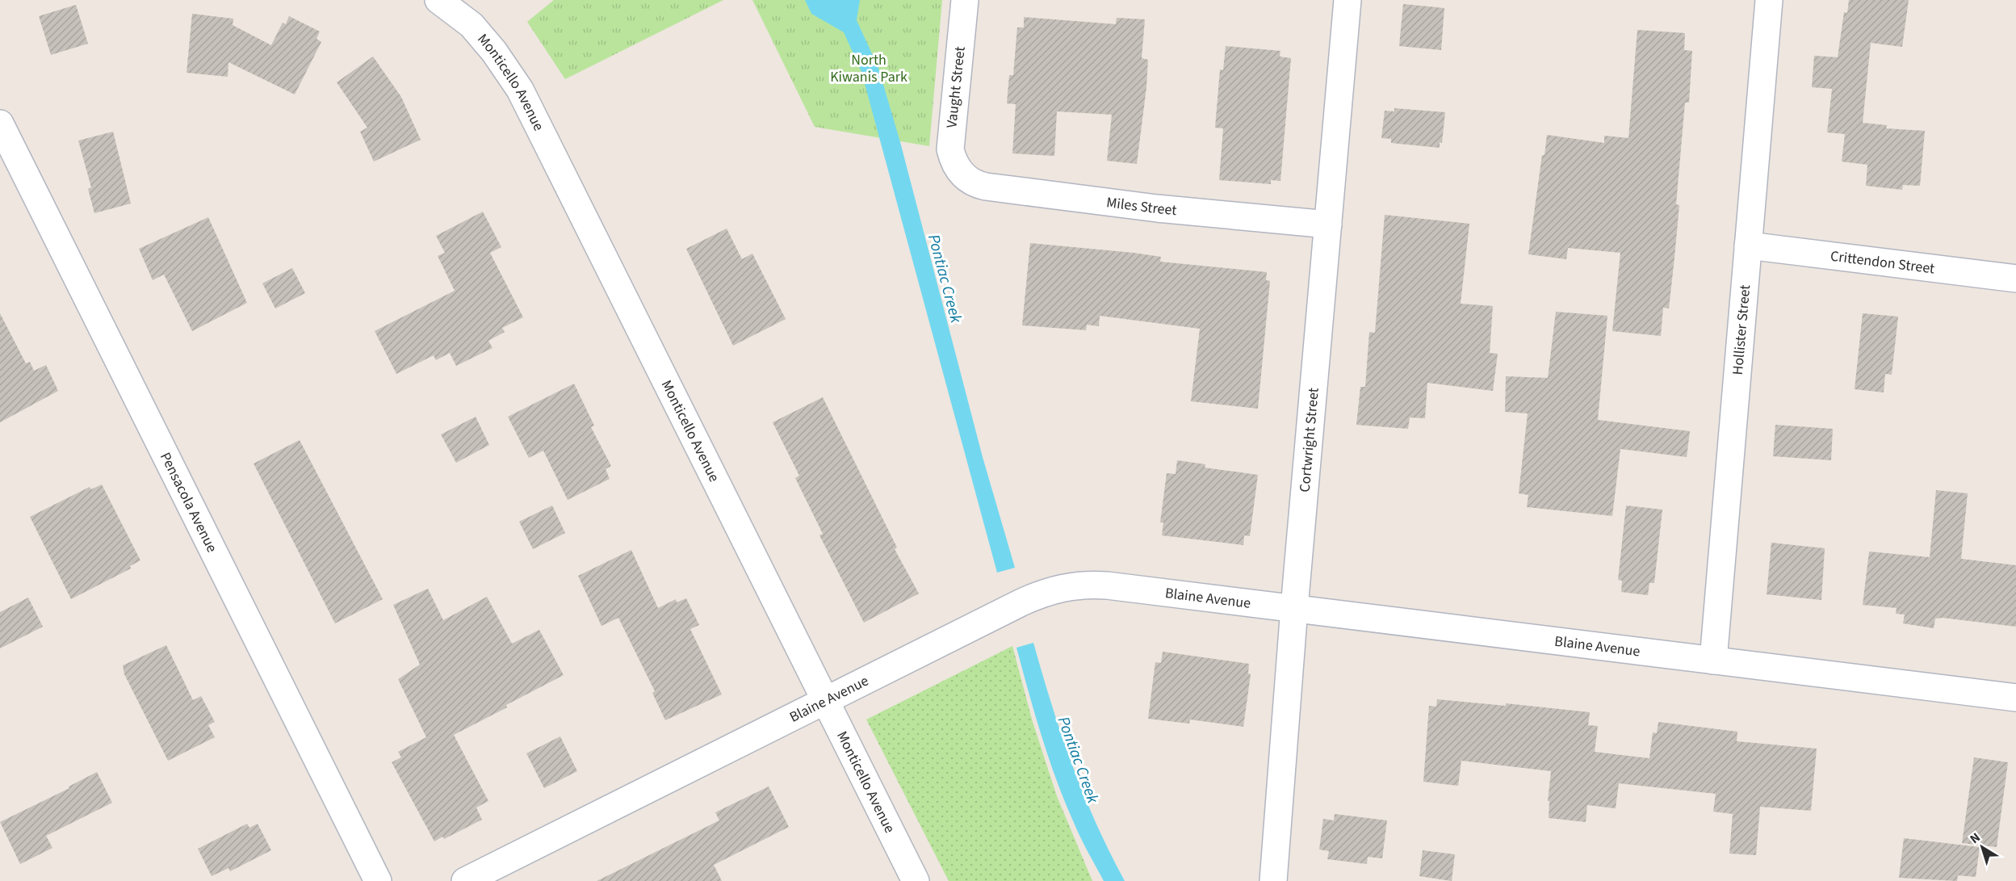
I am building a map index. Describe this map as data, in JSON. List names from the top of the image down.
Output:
{
  "streets": {
    "street": [
      "Monticello Avenue",
      "Vaught Street",
      "Miles Street",
      "Crittendon Street",
      "Hollister Street",
      "Cortwright Street",
      "Pensacola Avenue",
      "Blaine Avenue"
    ]
  },
  "crossings": [
    ["Monticello Avenue", "Blaine Avenue"],
    ["Vaught Street", "Miles Street"],
    ["Miles Street", "Cortwright Street"],
    ["Crittendon Street", "Hollister Street"],
    ["Hollister Street", "Blaine Avenue"],
    ["Cortwright Street", "Blaine Avenue"]
  ],
  "water": ["Pontiac Creek"],
  "parks": ["North Kiwanis Park"],
  "north": "top left"
}
